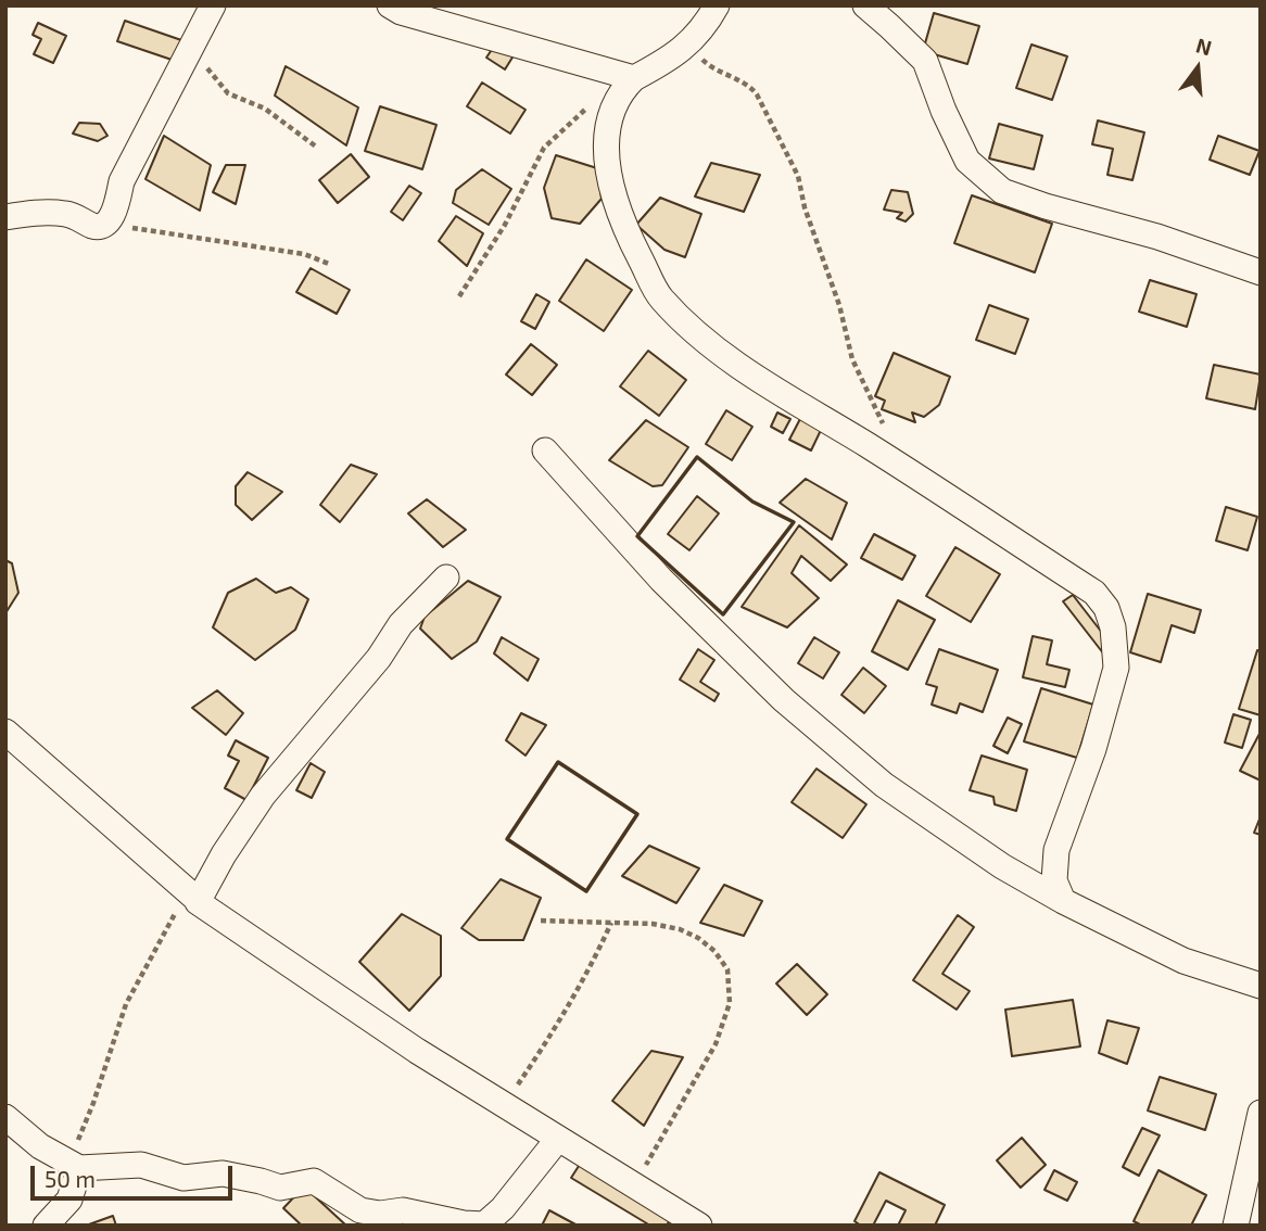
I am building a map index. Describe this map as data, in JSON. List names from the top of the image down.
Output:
{
  "scale_bar": "50 m",
  "north": "top"
}
